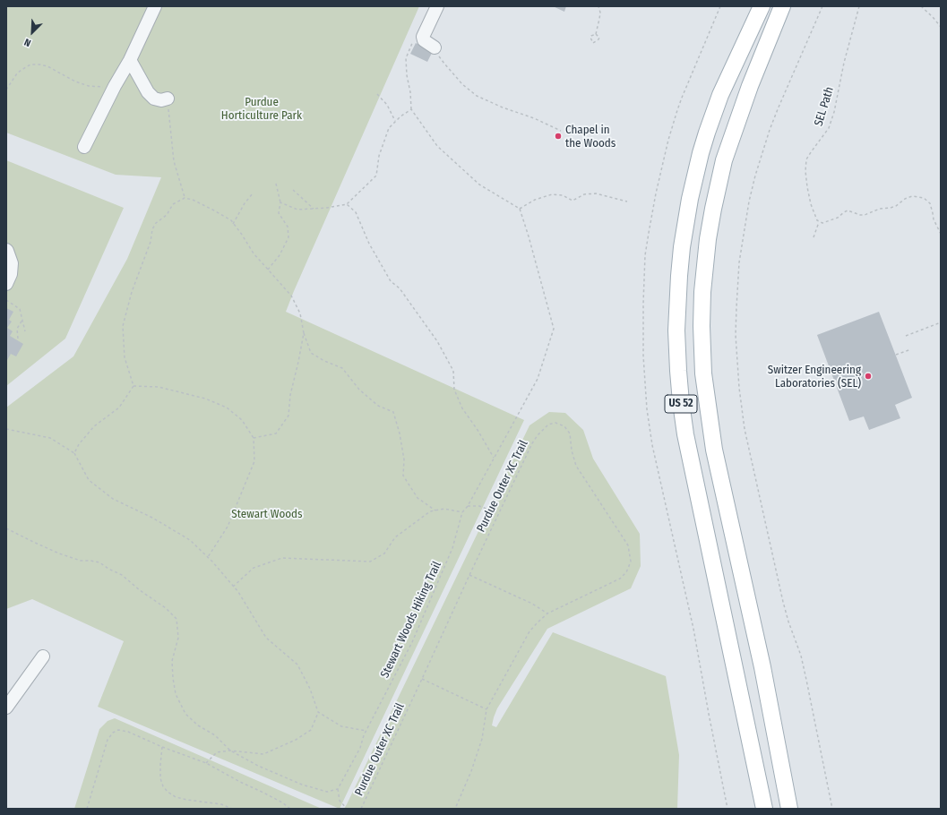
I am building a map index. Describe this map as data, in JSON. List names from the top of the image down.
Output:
{
  "streets": {
    "main road": ["US 52"],
    "path": ["SEL Path", "Purdue Outer XC Trail", "Stewart Woods Hiking Trail"]
  },
  "parks": ["Purdue Horticulture Park", "Stewart Woods"],
  "places": ["Chapel in the Woods", "Switzer Engineering Laboratories (SEL)"],
  "north": "bottom left"
}
